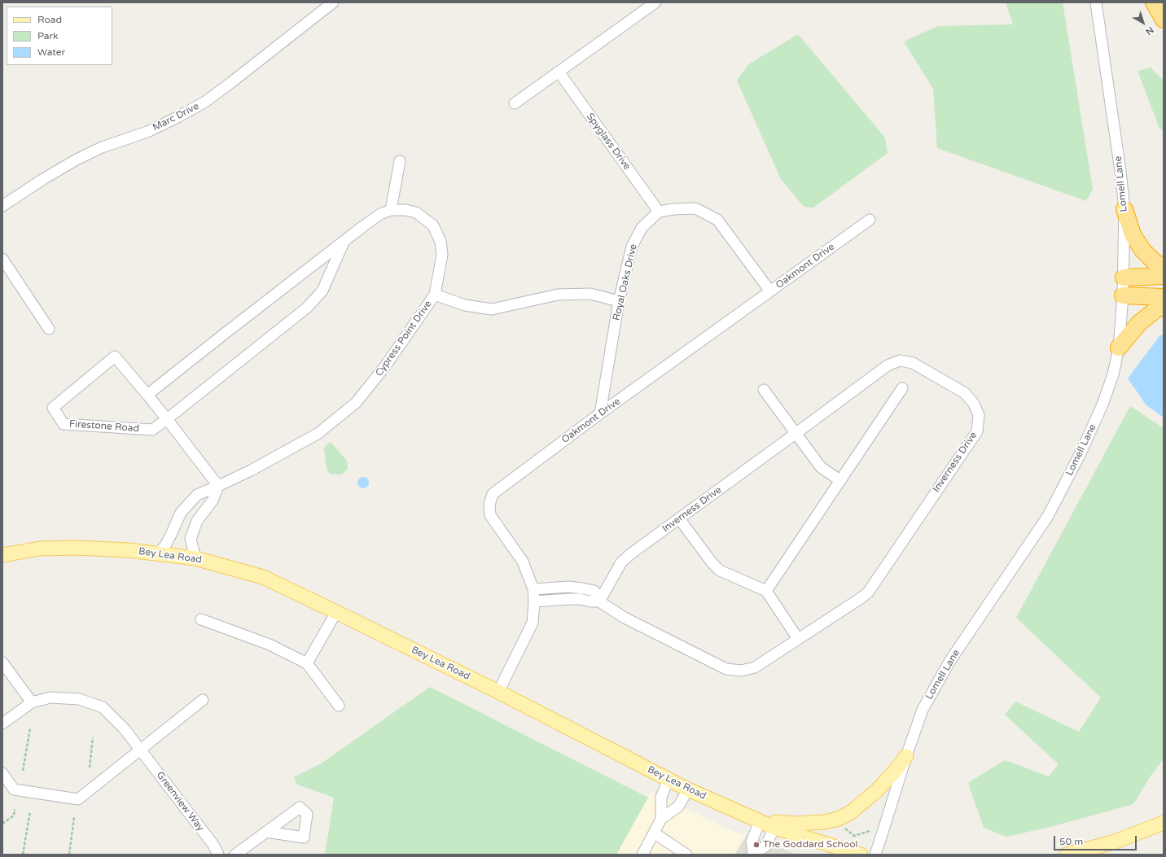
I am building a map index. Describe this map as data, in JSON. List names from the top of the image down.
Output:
{
  "streets": {
    "main road": ["Bey Lea Road"],
    "street": [
      "Marc Drive",
      "Spyglass Drive",
      "Lomell Lane",
      "Oakmont Drive",
      "Royal Oaks Drive",
      "Cypress Point Drive",
      "Firestone Road",
      "Inverness Drive",
      "Greenview Way"
    ]
  },
  "crossings": [
    ["Spyglass Drive", "Royal Oaks Drive"],
    ["Oakmont Drive", "Royal Oaks Drive"],
    ["Oakmont Drive", "Inverness Drive"],
    ["Oakmont Drive", "Bey Lea Road"],
    ["Cypress Point Drive", "Firestone Road"]
  ],
  "places": ["The Goddard School"],
  "legend": ["Road", "Park", "Water"],
  "scale_bar": "50 m",
  "north": "bottom right"
}
